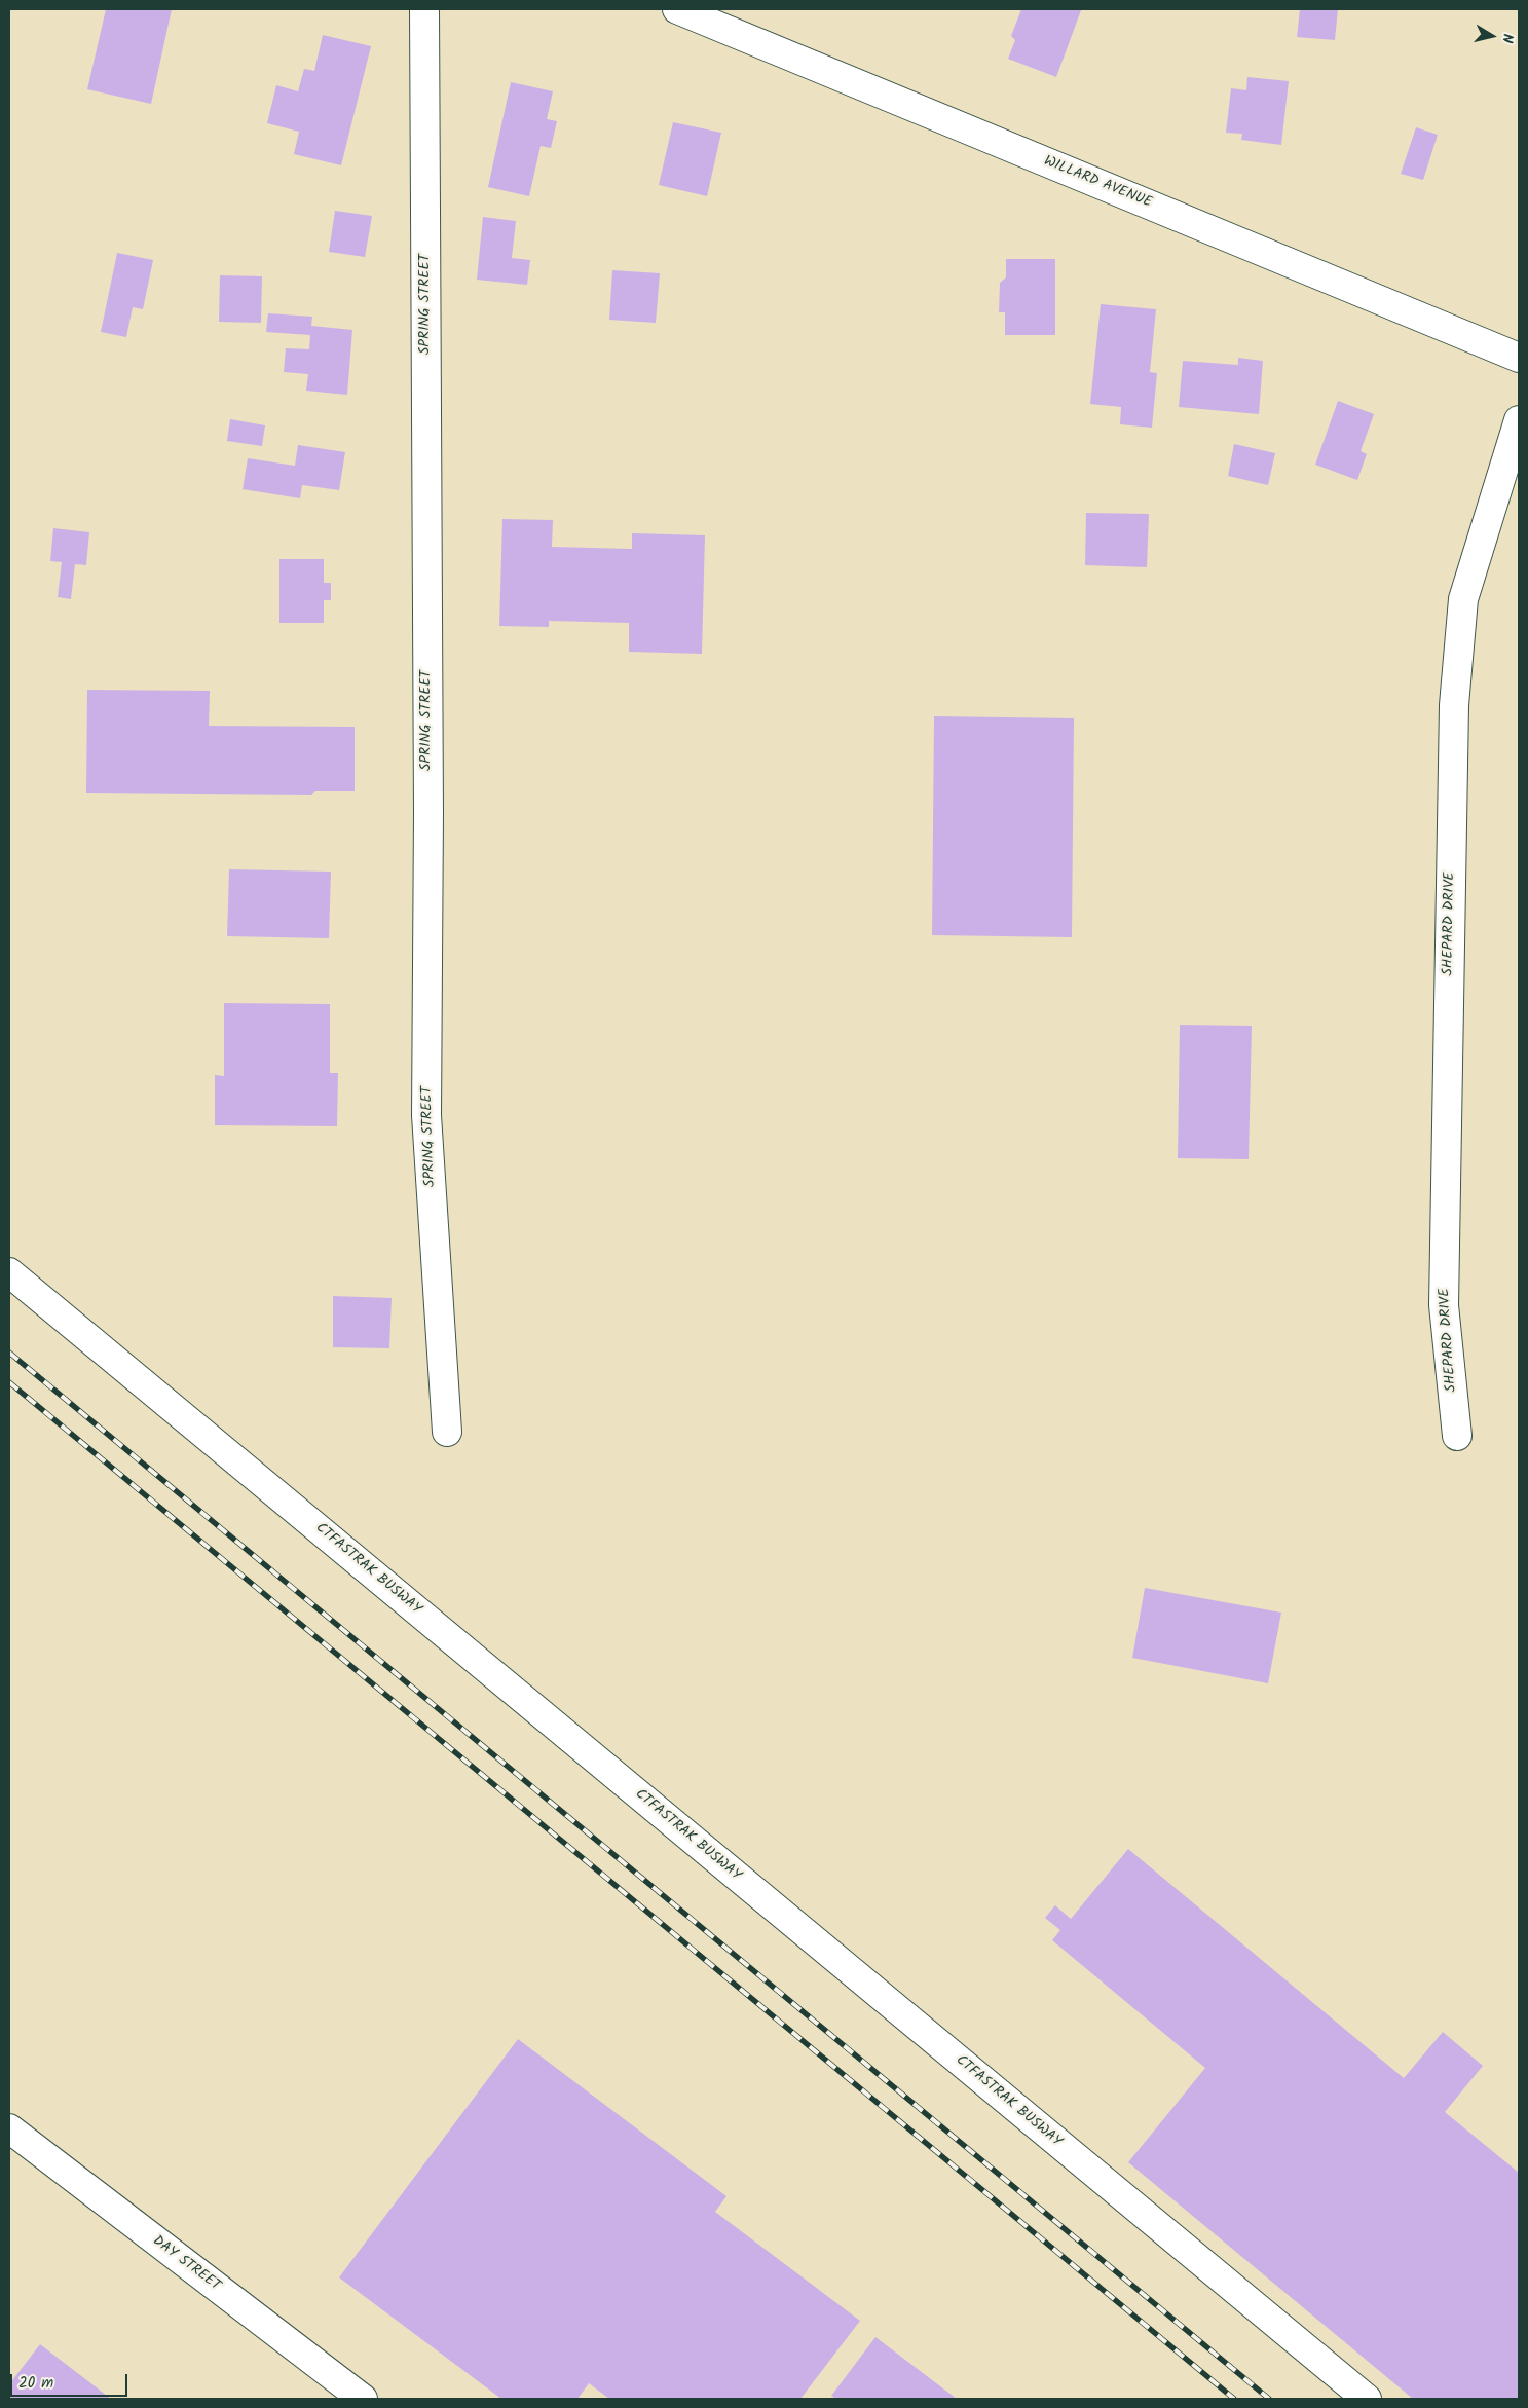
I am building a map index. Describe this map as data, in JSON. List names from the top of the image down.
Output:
{
  "streets": {
    "street": [
      "WILLARD AVENUE",
      "SPRING STREET",
      "SHEPARD DRIVE",
      "CTFASTRAK BUSWAY",
      "DAY STREET"
    ]
  },
  "scale_bar": "20 m",
  "north": "right"
}
